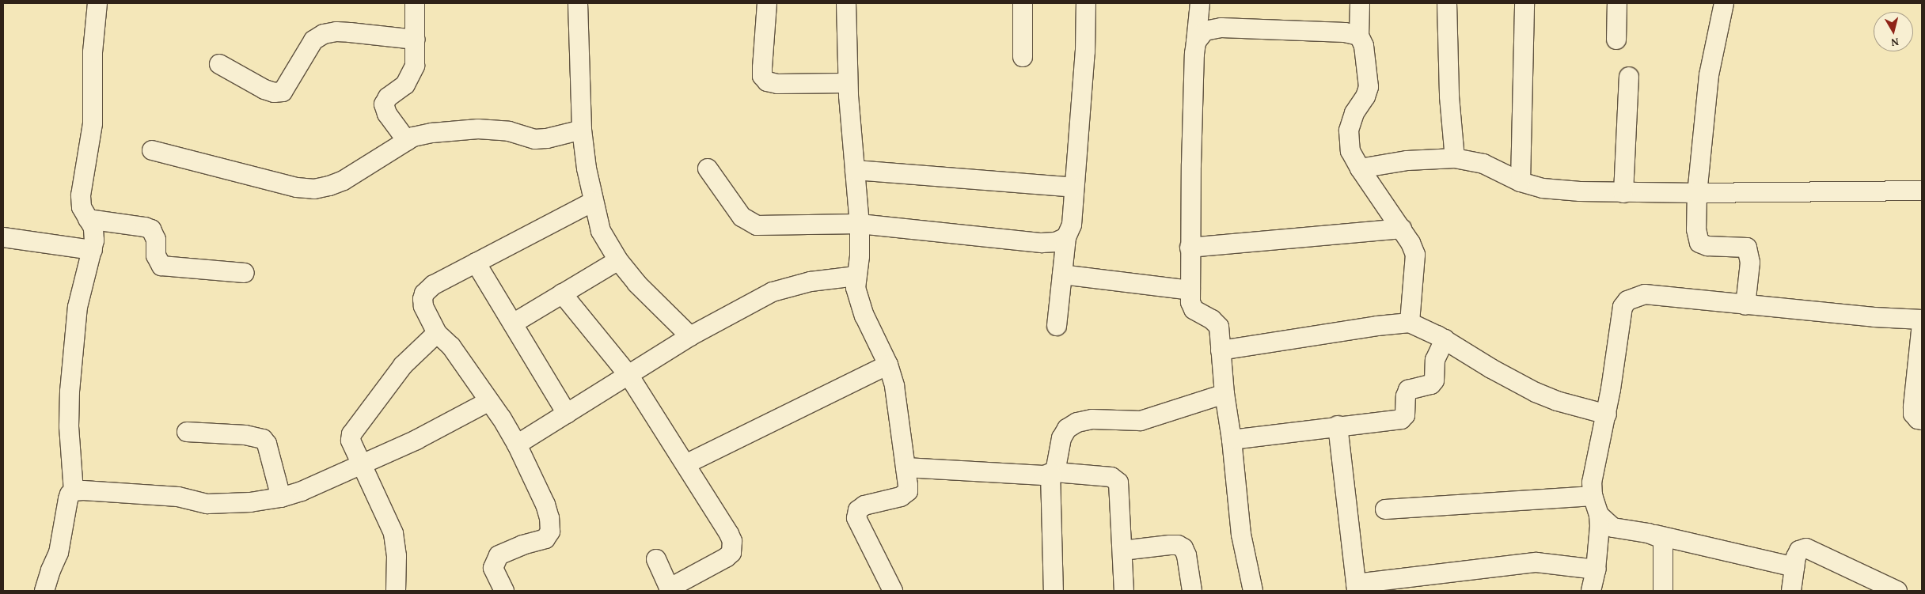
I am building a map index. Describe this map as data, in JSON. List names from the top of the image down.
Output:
{
  "north": "bottom"
}
